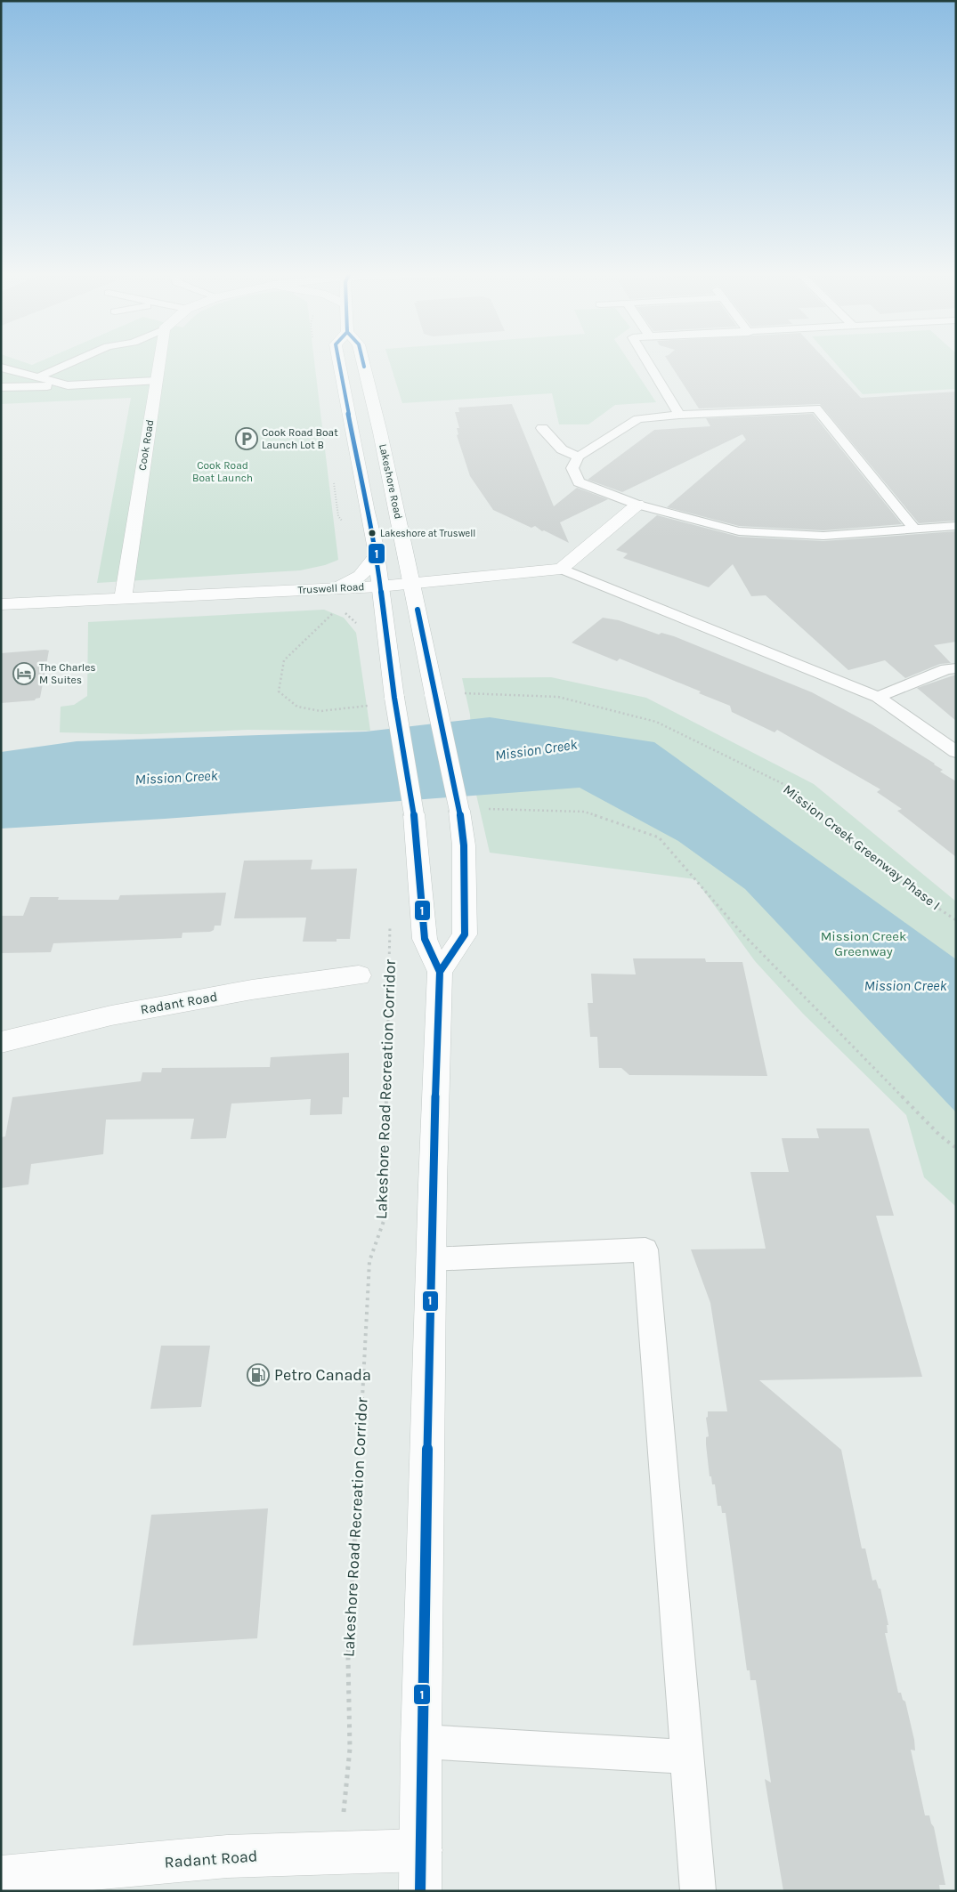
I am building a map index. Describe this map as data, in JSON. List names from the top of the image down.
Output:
{
  "streets": {
    "main road": [
      "Cook Road",
      "Lakeshore Road",
      "Truswell Road",
      "Radant Road"
    ],
    "path": ["Mission Creek Greenway Phase I", "Lakeshore Road Recreation Corridor"]
  },
  "crossings": [
    ["Cook Road", "Truswell Road"],
    ["Lakeshore Road", "Truswell Road"],
    ["Lakeshore Road", "Mission Creek Greenway Phase I"],
    ["Radant Road", "Lakeshore Road Recreation Corridor"]
  ],
  "water": ["Mission Creek"],
  "parks": ["Cook Road Boat Launch", "Mission Creek Greenway"],
  "places": {
    "parking": ["Cook Road Boat Launch Lot B"],
    "other": ["Lakeshore at Truswell"],
    "hotel": ["The Charles M Suites"],
    "fuel station": ["Petro Canada"]
  },
  "lines": ["transit line 1"]
}
